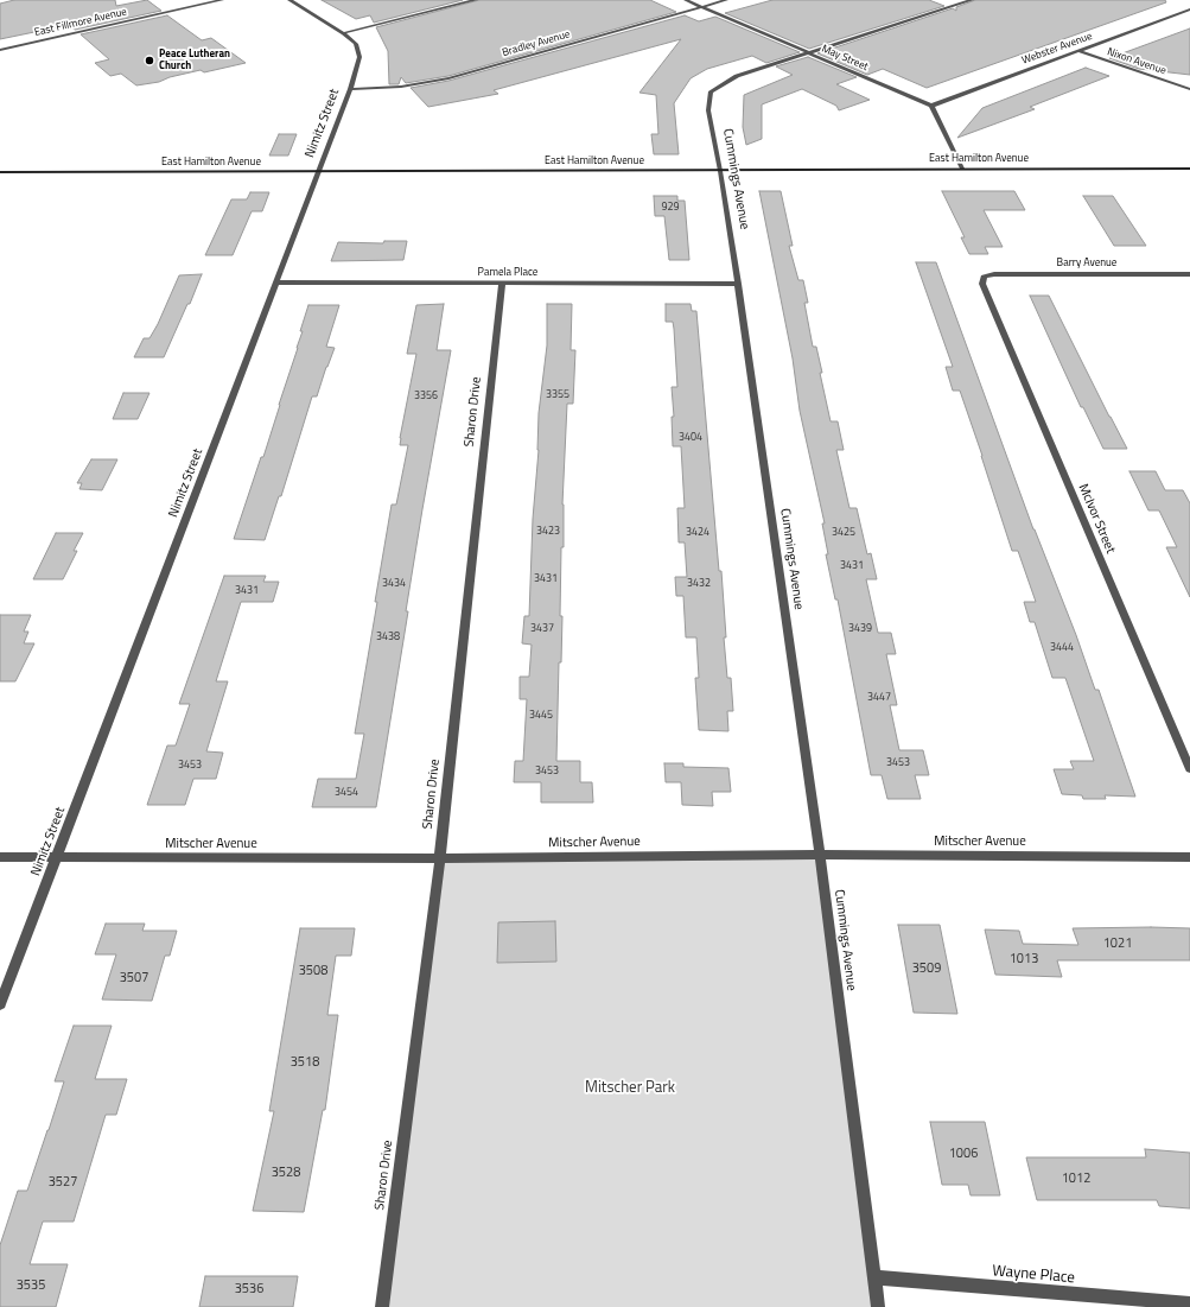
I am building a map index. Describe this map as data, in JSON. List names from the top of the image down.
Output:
{
  "streets": {
    "street": [
      "East Fillmore Avenue",
      "Bradley Avenue",
      "Webster Avenue",
      "May Street",
      "Nixon Avenue",
      "Nimitz Street",
      "East Hamilton Avenue",
      "Cummings Avenue",
      "Barry Avenue",
      "Pamela Place",
      "Sharon Drive",
      "McIvor Street",
      "Mitscher Avenue",
      "Wayne Place"
    ]
  },
  "crossings": [
    ["Bradley Avenue", "May Street"],
    ["Bradley Avenue", "Nimitz Street"],
    ["Webster Avenue", "May Street"],
    ["Webster Avenue", "Nixon Avenue"],
    ["May Street", "Cummings Avenue"],
    ["Nimitz Street", "East Hamilton Avenue"],
    ["Nimitz Street", "Pamela Place"],
    ["Nimitz Street", "Mitscher Avenue"],
    ["East Hamilton Avenue", "Cummings Avenue"],
    ["Cummings Avenue", "Pamela Place"],
    ["Cummings Avenue", "Mitscher Avenue"],
    ["Cummings Avenue", "Wayne Place"],
    ["Barry Avenue", "McIvor Street"],
    ["Pamela Place", "Sharon Drive"],
    ["Sharon Drive", "Mitscher Avenue"]
  ],
  "parks": ["Mitscher Park"],
  "places": ["Peace Lutheran Church"],
  "house_numbers": [
    "929",
    "3355",
    "3356",
    "3404",
    "3423",
    "3424",
    "3425",
    "3431",
    "3431",
    "3434",
    "3432",
    "3431",
    "3437",
    "3439",
    "3438",
    "3444",
    "3447",
    "3445",
    "3453",
    "3453",
    "3453",
    "3454",
    "1021",
    "1013",
    "3509",
    "3508",
    "3507",
    "3518",
    "1006",
    "3528",
    "1012",
    "3527",
    "3535",
    "3536"
  ]
}
